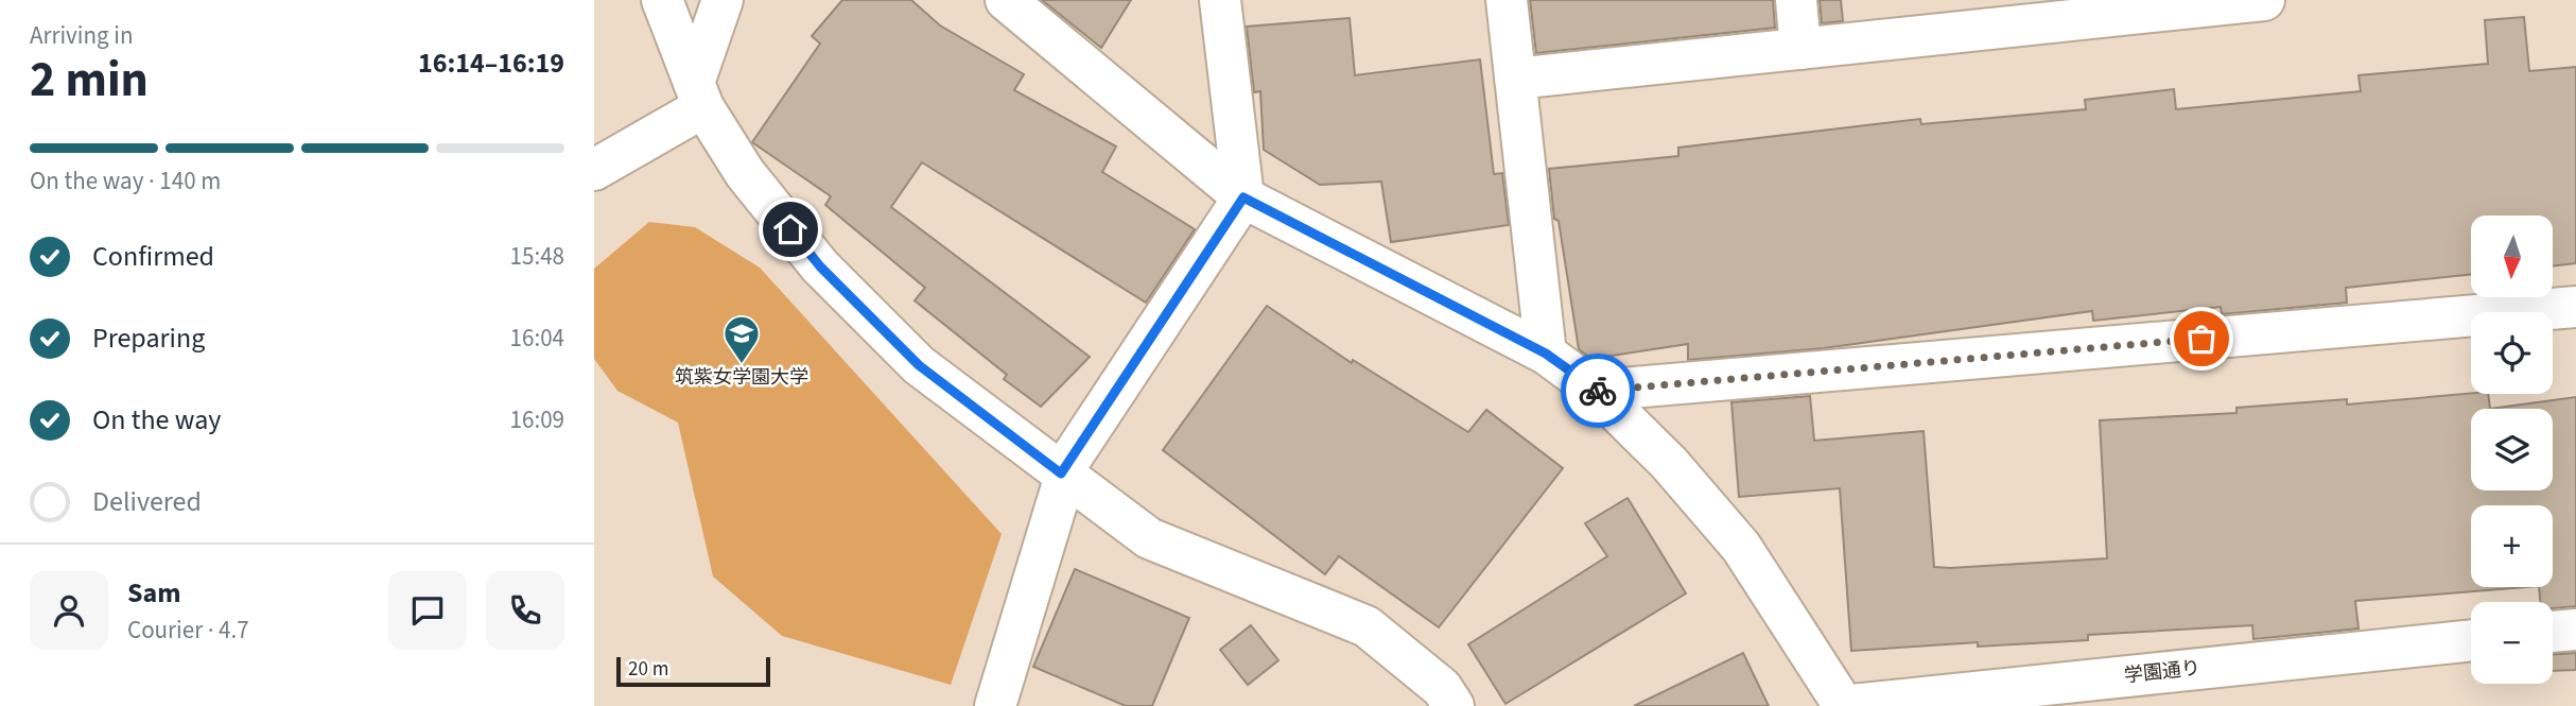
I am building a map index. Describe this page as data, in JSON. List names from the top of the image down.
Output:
{
  "streets": {
    "street": ["学園通り"]
  },
  "places": {
    "school or university": ["筑紫女学園大学"]
  },
  "scale_bar": "20 m",
  "north": "bottom",
  "page": {
    "heading": ["2 min", "Arriving in", "16:14–16:19"],
    "panel": ["Sam", "Courier · 4.7"],
    "bar": "On the way · 140 m",
    "list": [
      ["Confirmed", "15:48"],
      ["Preparing", "16:04"],
      ["On the way", "16:09"],
      "Delivered"
    ],
    "map_buttons": ["+", "−"],
    "scale": "20 m"
  }
}
